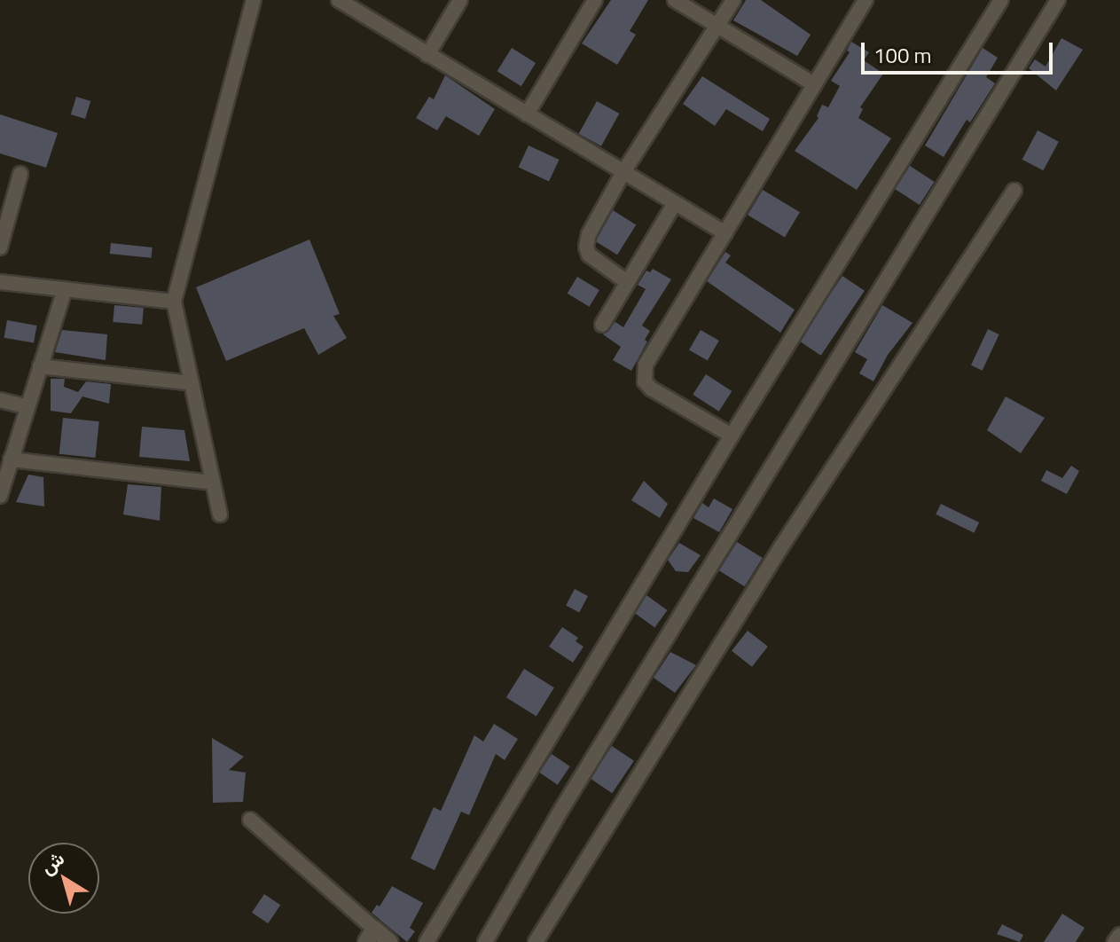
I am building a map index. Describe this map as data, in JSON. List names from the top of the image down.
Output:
{
  "scale_bar": "100 m",
  "north": "top left"
}
